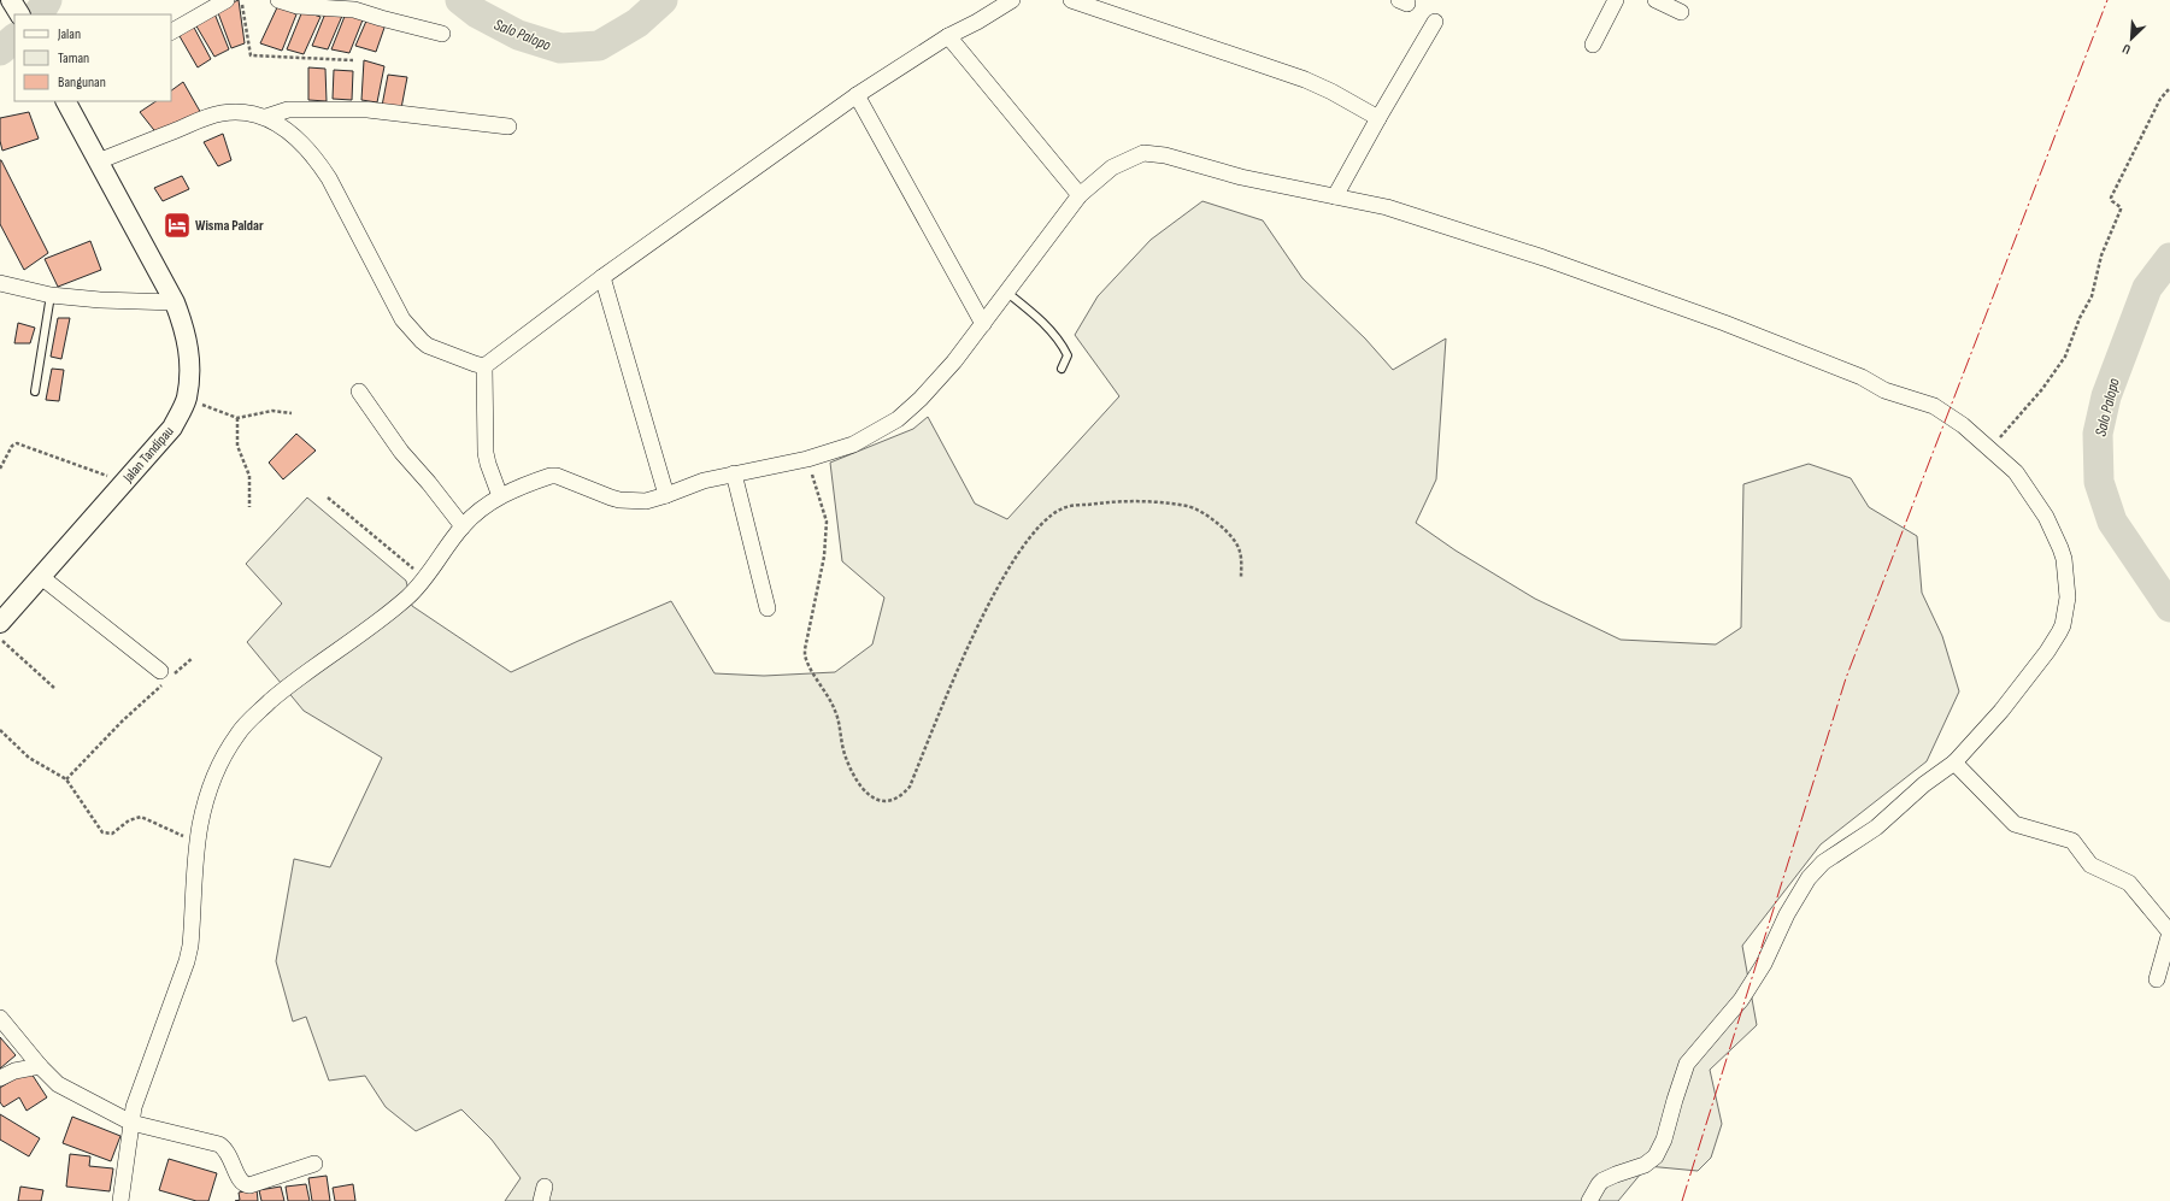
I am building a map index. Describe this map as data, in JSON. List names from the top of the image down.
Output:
{
  "streets": {
    "street": ["Jalan Tandipau"]
  },
  "water": ["Salo Palopo"],
  "places": {
    "hotel": ["Wisma Paldar"]
  },
  "legend": ["Jalan", "Taman", "Bangunan"],
  "north": "bottom left"
}
